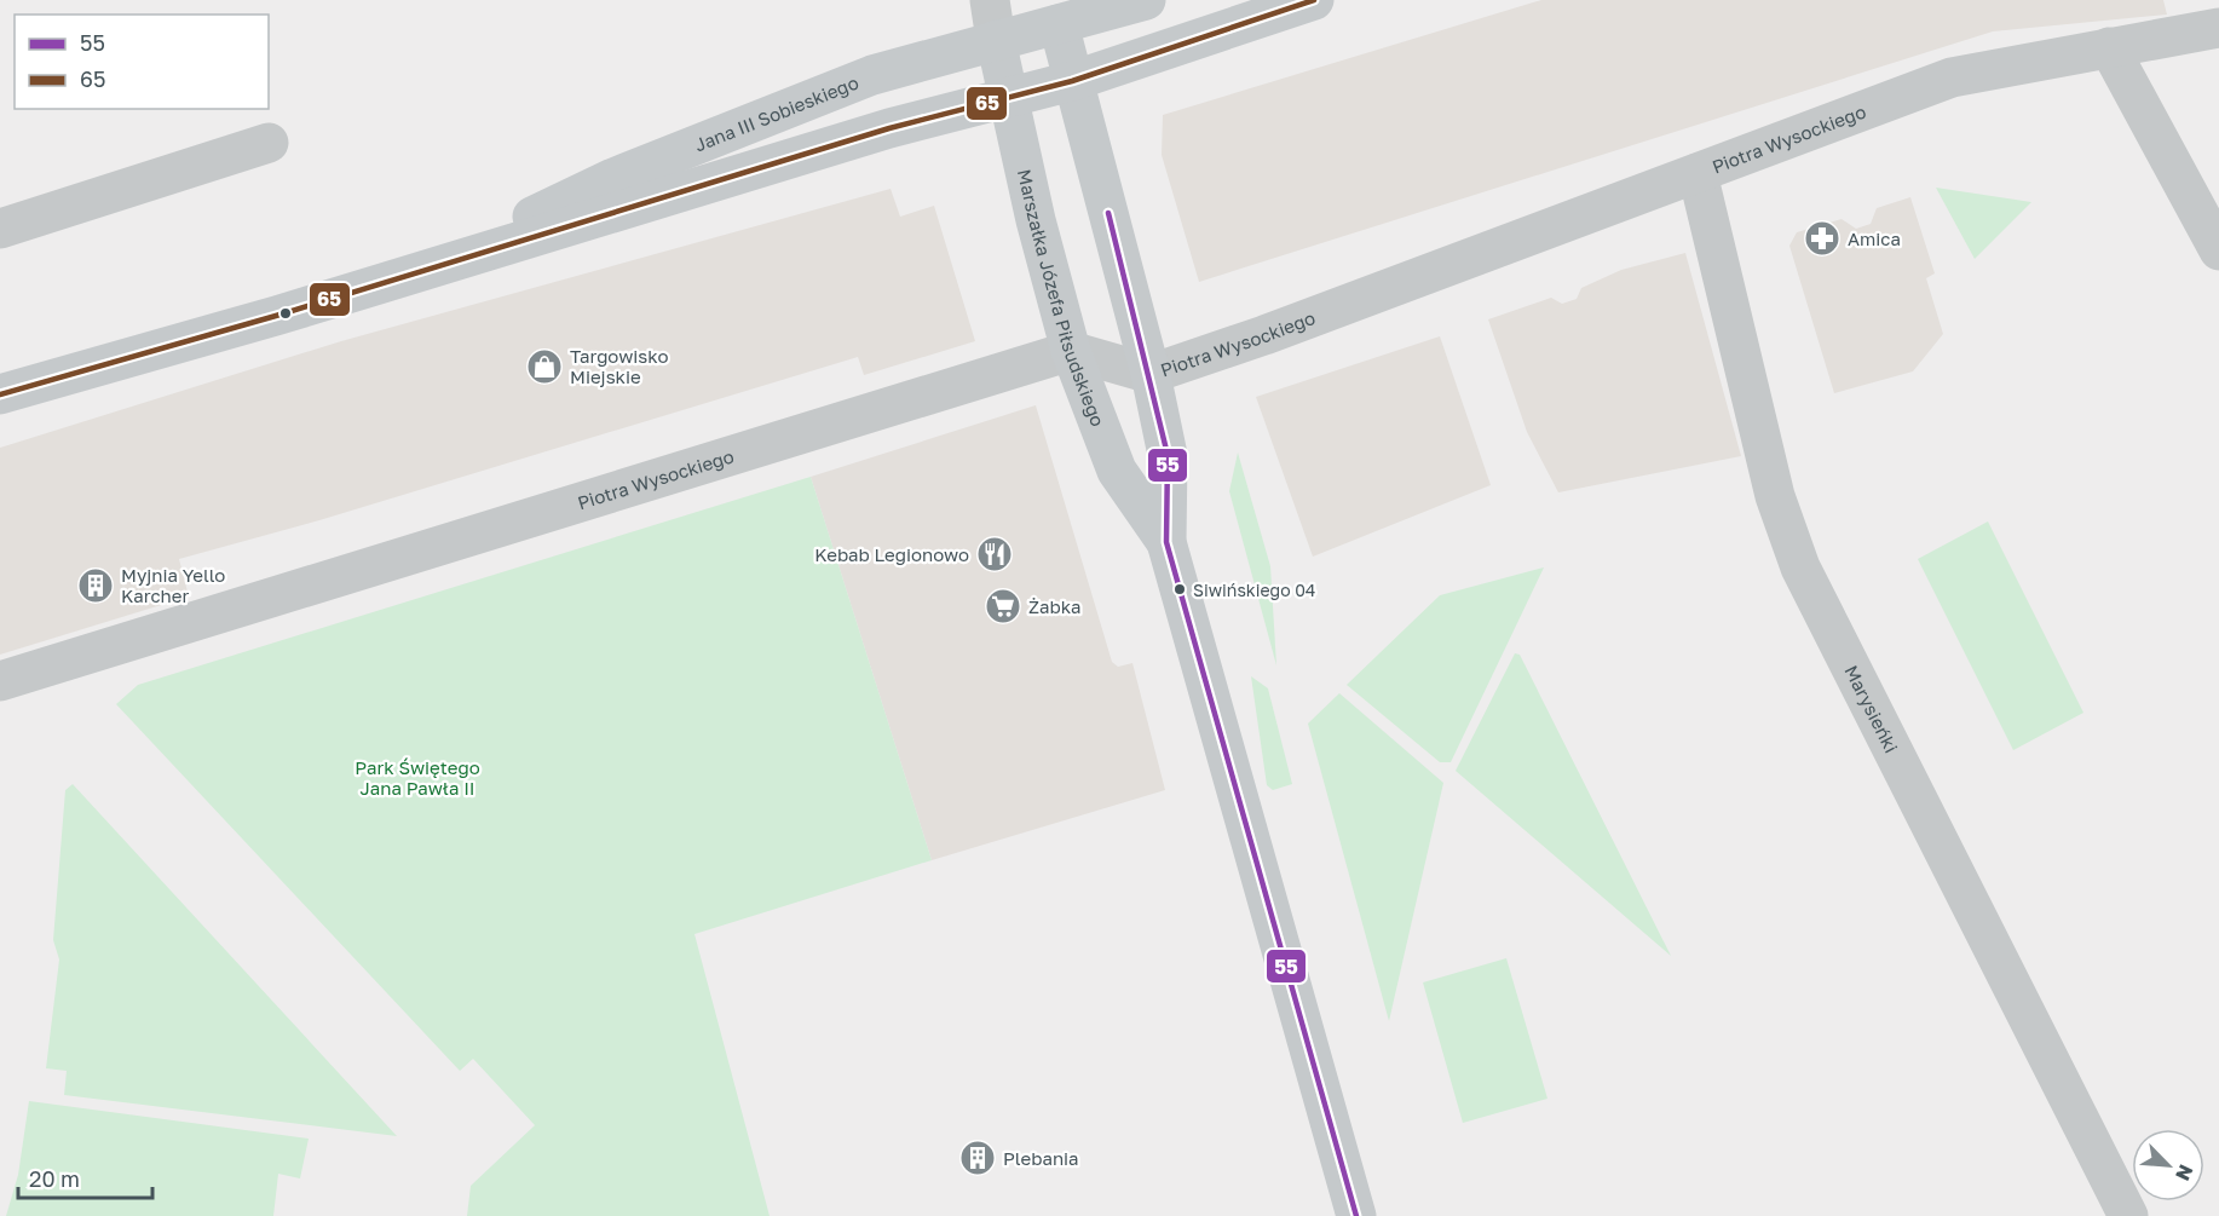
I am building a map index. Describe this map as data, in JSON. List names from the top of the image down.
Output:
{
  "streets": {
    "street": [
      "Jana III Sobieskiego",
      "Piotra Wysockiego",
      "Marszałka Józefa Piłsudskiego",
      "Marysieńki"
    ]
  },
  "crossings": [
    ["Jana III Sobieskiego", "Marszałka Józefa Piłsudskiego"],
    ["Piotra Wysockiego", "Marszałka Józefa Piłsudskiego"],
    ["Piotra Wysockiego", "Marysieńki"]
  ],
  "parks": ["Park Świętego Jana Pawła II"],
  "places": {
    "pharmacy": ["Amica"],
    "shop": ["Targowisko Miejskie"],
    "restaurant": ["Kebab Legionowo"],
    "building": ["Myjnia Yello Karcher", "Plebania"],
    "other": ["Siwińskiego 04"],
    "supermarket": ["Żabka"]
  },
  "lines": ["transit line 65", "transit line 55"],
  "legend": ["55", "65"],
  "scale_bar": "20 m",
  "north": "bottom right"
}
